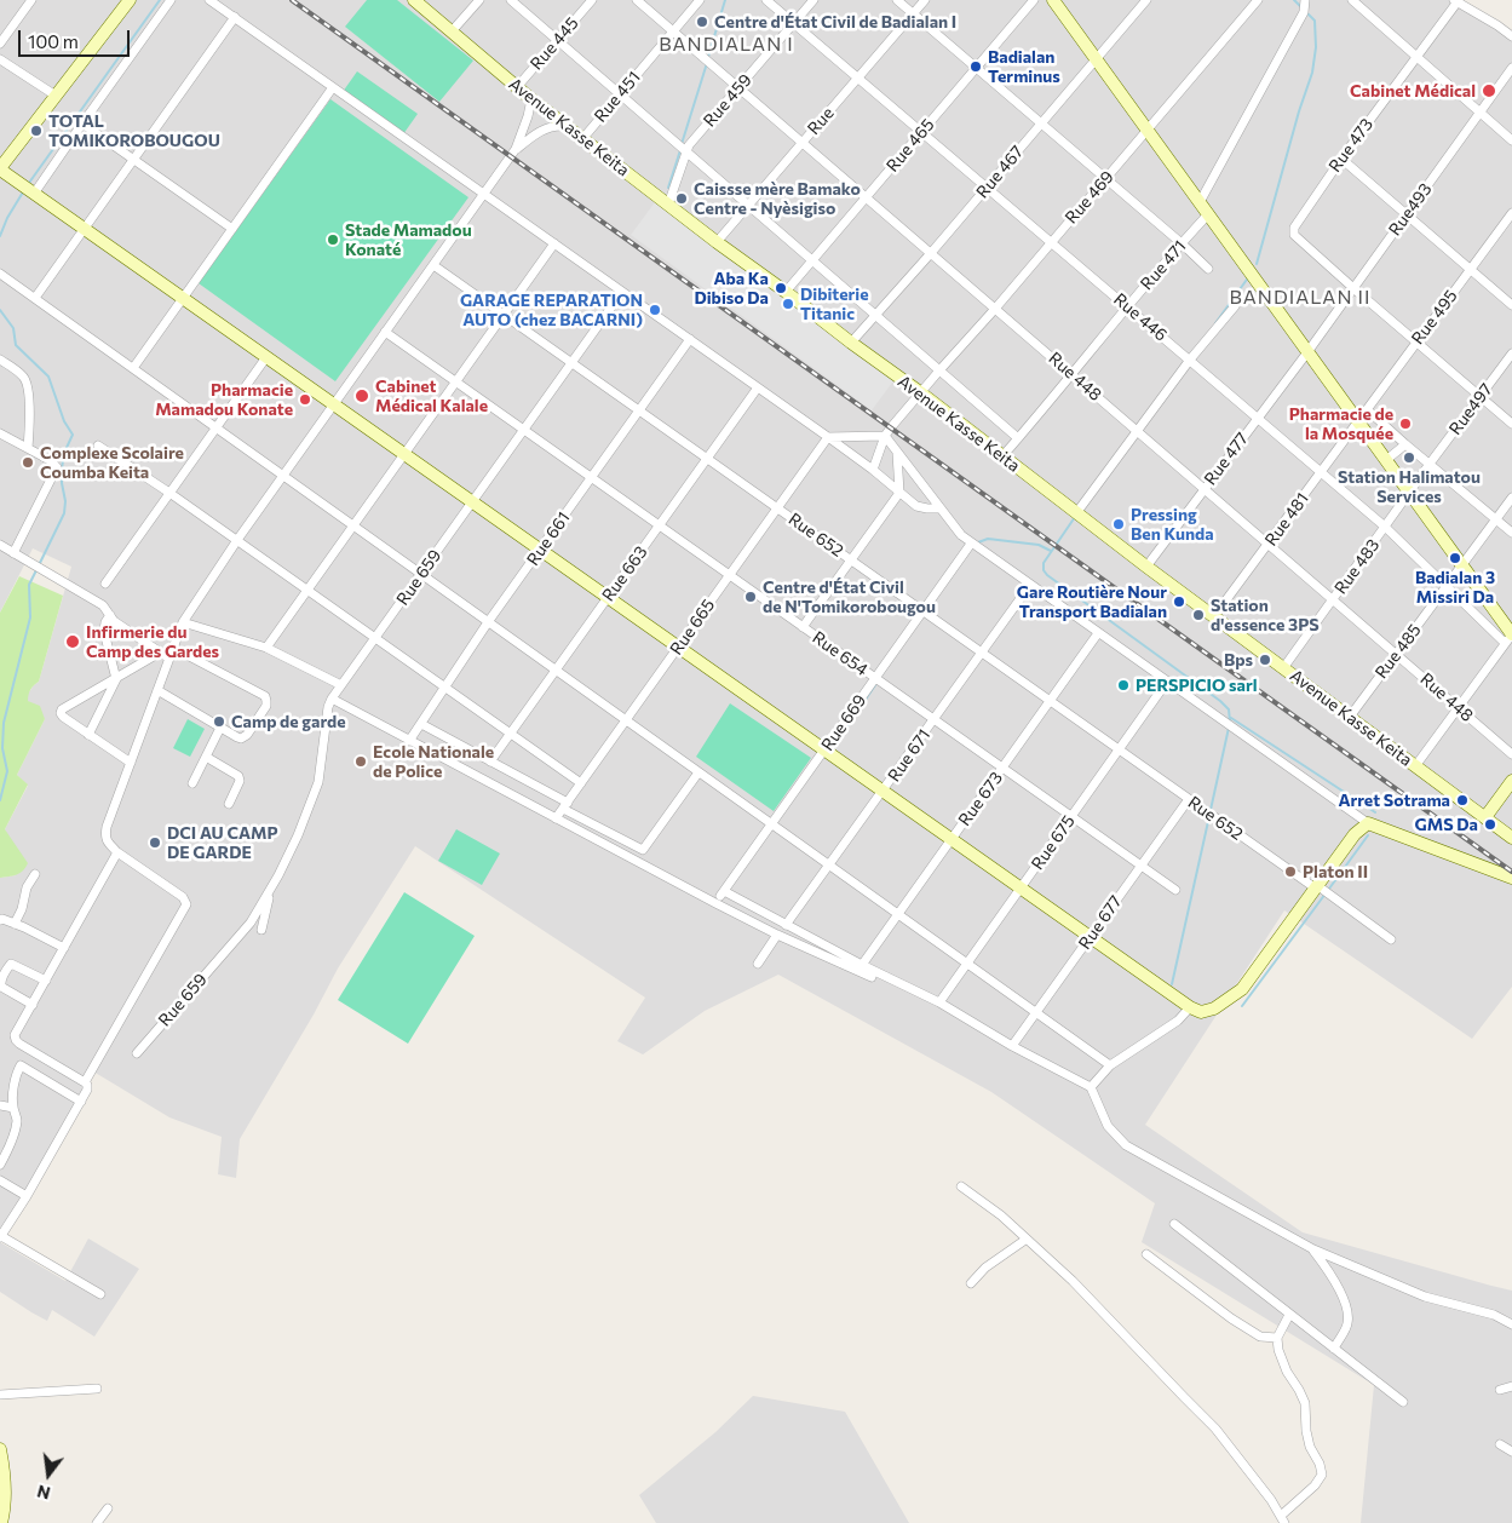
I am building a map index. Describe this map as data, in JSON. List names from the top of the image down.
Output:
{
  "streets": {
    "street": [
      "Rue 445",
      "Rue 451",
      "Rue 459",
      "Rue",
      "Avenue Kasse Keita",
      "Rue 465",
      "Rue 473",
      "Rue 467",
      "Rue 469",
      "Rue493",
      "Rue 471",
      "Rue 446",
      "Rue 495",
      "Rue 448",
      "Rue497",
      "Rue 477",
      "Rue 481",
      "Rue 652",
      "Rue 661",
      "Rue 483",
      "Rue 663",
      "Rue 659",
      "Rue 665",
      "Rue 485",
      "Rue 654",
      "Rue 669",
      "Rue 671",
      "Rue 673",
      "Rue 675",
      "Rue 677"
    ]
  },
  "crossings": [
    ["Rue 445", "Avenue Kasse Keita"],
    ["Rue 451", "Avenue Kasse Keita"],
    ["Rue 451", "Rue 448"],
    ["Rue 459", "Rue 446"],
    ["Rue 459", "Rue 448"],
    ["Rue", "Avenue Kasse Keita"],
    ["Rue", "Rue 446"],
    ["Rue", "Rue 448"],
    ["Avenue Kasse Keita", "Rue 465"],
    ["Avenue Kasse Keita", "Rue 467"],
    ["Avenue Kasse Keita", "Rue 469"],
    ["Avenue Kasse Keita", "Rue 471"],
    ["Avenue Kasse Keita", "Rue 477"],
    ["Avenue Kasse Keita", "Rue 481"],
    ["Avenue Kasse Keita", "Rue 483"],
    ["Avenue Kasse Keita", "Rue 485"],
    ["Rue 465", "Rue 446"],
    ["Rue 465", "Rue 448"],
    ["Rue 473", "Rue493"],
    ["Rue 467", "Rue 446"],
    ["Rue 467", "Rue 448"],
    ["Rue 469", "Rue 446"],
    ["Rue 469", "Rue 448"],
    ["Rue493", "Rue 477"],
    ["Rue 471", "Rue 446"],
    ["Rue 471", "Rue 448"],
    ["Rue 446", "Rue 477"],
    ["Rue 446", "Rue 481"],
    ["Rue 446", "Rue 483"],
    ["Rue 446", "Rue 485"],
    ["Rue 495", "Rue 481"],
    ["Rue 448", "Rue 477"],
    ["Rue 448", "Rue 481"],
    ["Rue 448", "Rue 483"],
    ["Rue 448", "Rue 485"],
    ["Rue497", "Rue 483"],
    ["Rue 652", "Rue 661"],
    ["Rue 652", "Rue 663"],
    ["Rue 652", "Rue 659"],
    ["Rue 652", "Rue 665"],
    ["Rue 652", "Rue 669"],
    ["Rue 652", "Rue 671"],
    ["Rue 652", "Rue 673"],
    ["Rue 652", "Rue 675"],
    ["Rue 652", "Rue 677"],
    ["Rue 661", "Rue 654"],
    ["Rue 663", "Rue 654"],
    ["Rue 659", "Rue 654"],
    ["Rue 665", "Rue 654"],
    ["Rue 654", "Rue 669"],
    ["Rue 654", "Rue 671"],
    ["Rue 654", "Rue 673"],
    ["Rue 654", "Rue 675"],
    ["Rue 654", "Rue 677"]
  ],
  "districts": ["BANDIALAN I", "BANDIALAN II"],
  "places": [
    "Centre d'État Civil de Badialan I",
    "Badialan Terminus",
    "Cabinet Médical",
    "TOTAL TOMIKOROBOUGOU",
    "Caissse mère Bamako Centre - Nyèsigiso",
    "Stade Mamadou Konaté",
    "Aba Ka Dibiso Da",
    "Dibiterie Titanic",
    "GARAGE REPARATION AUTO (chez BACARNI)",
    "Cabinet Médical Kalale",
    "Pharmacie Mamadou Konate",
    "Pharmacie de la Mosquée",
    "Station Halimatou Services",
    "Complexe Scolaire Coumba Keita",
    "Pressing Ben Kunda",
    "Badialan 3 Missiri Da",
    "Centre d'État Civil de N'Tomikorobougou",
    "Gare Routière Nour Transport Badialan",
    "Station d'essence 3PS",
    "Infirmerie du Camp des Gardes",
    "Bps",
    "PERSPICIO sarl",
    "Camp de garde",
    "Ecole Nationale de Police",
    "Arret Sotrama",
    "GMS Da",
    "DCI AU CAMP DE GARDE",
    "Platon II"
  ],
  "scale_bar": "100 m",
  "north": "bottom"
}
